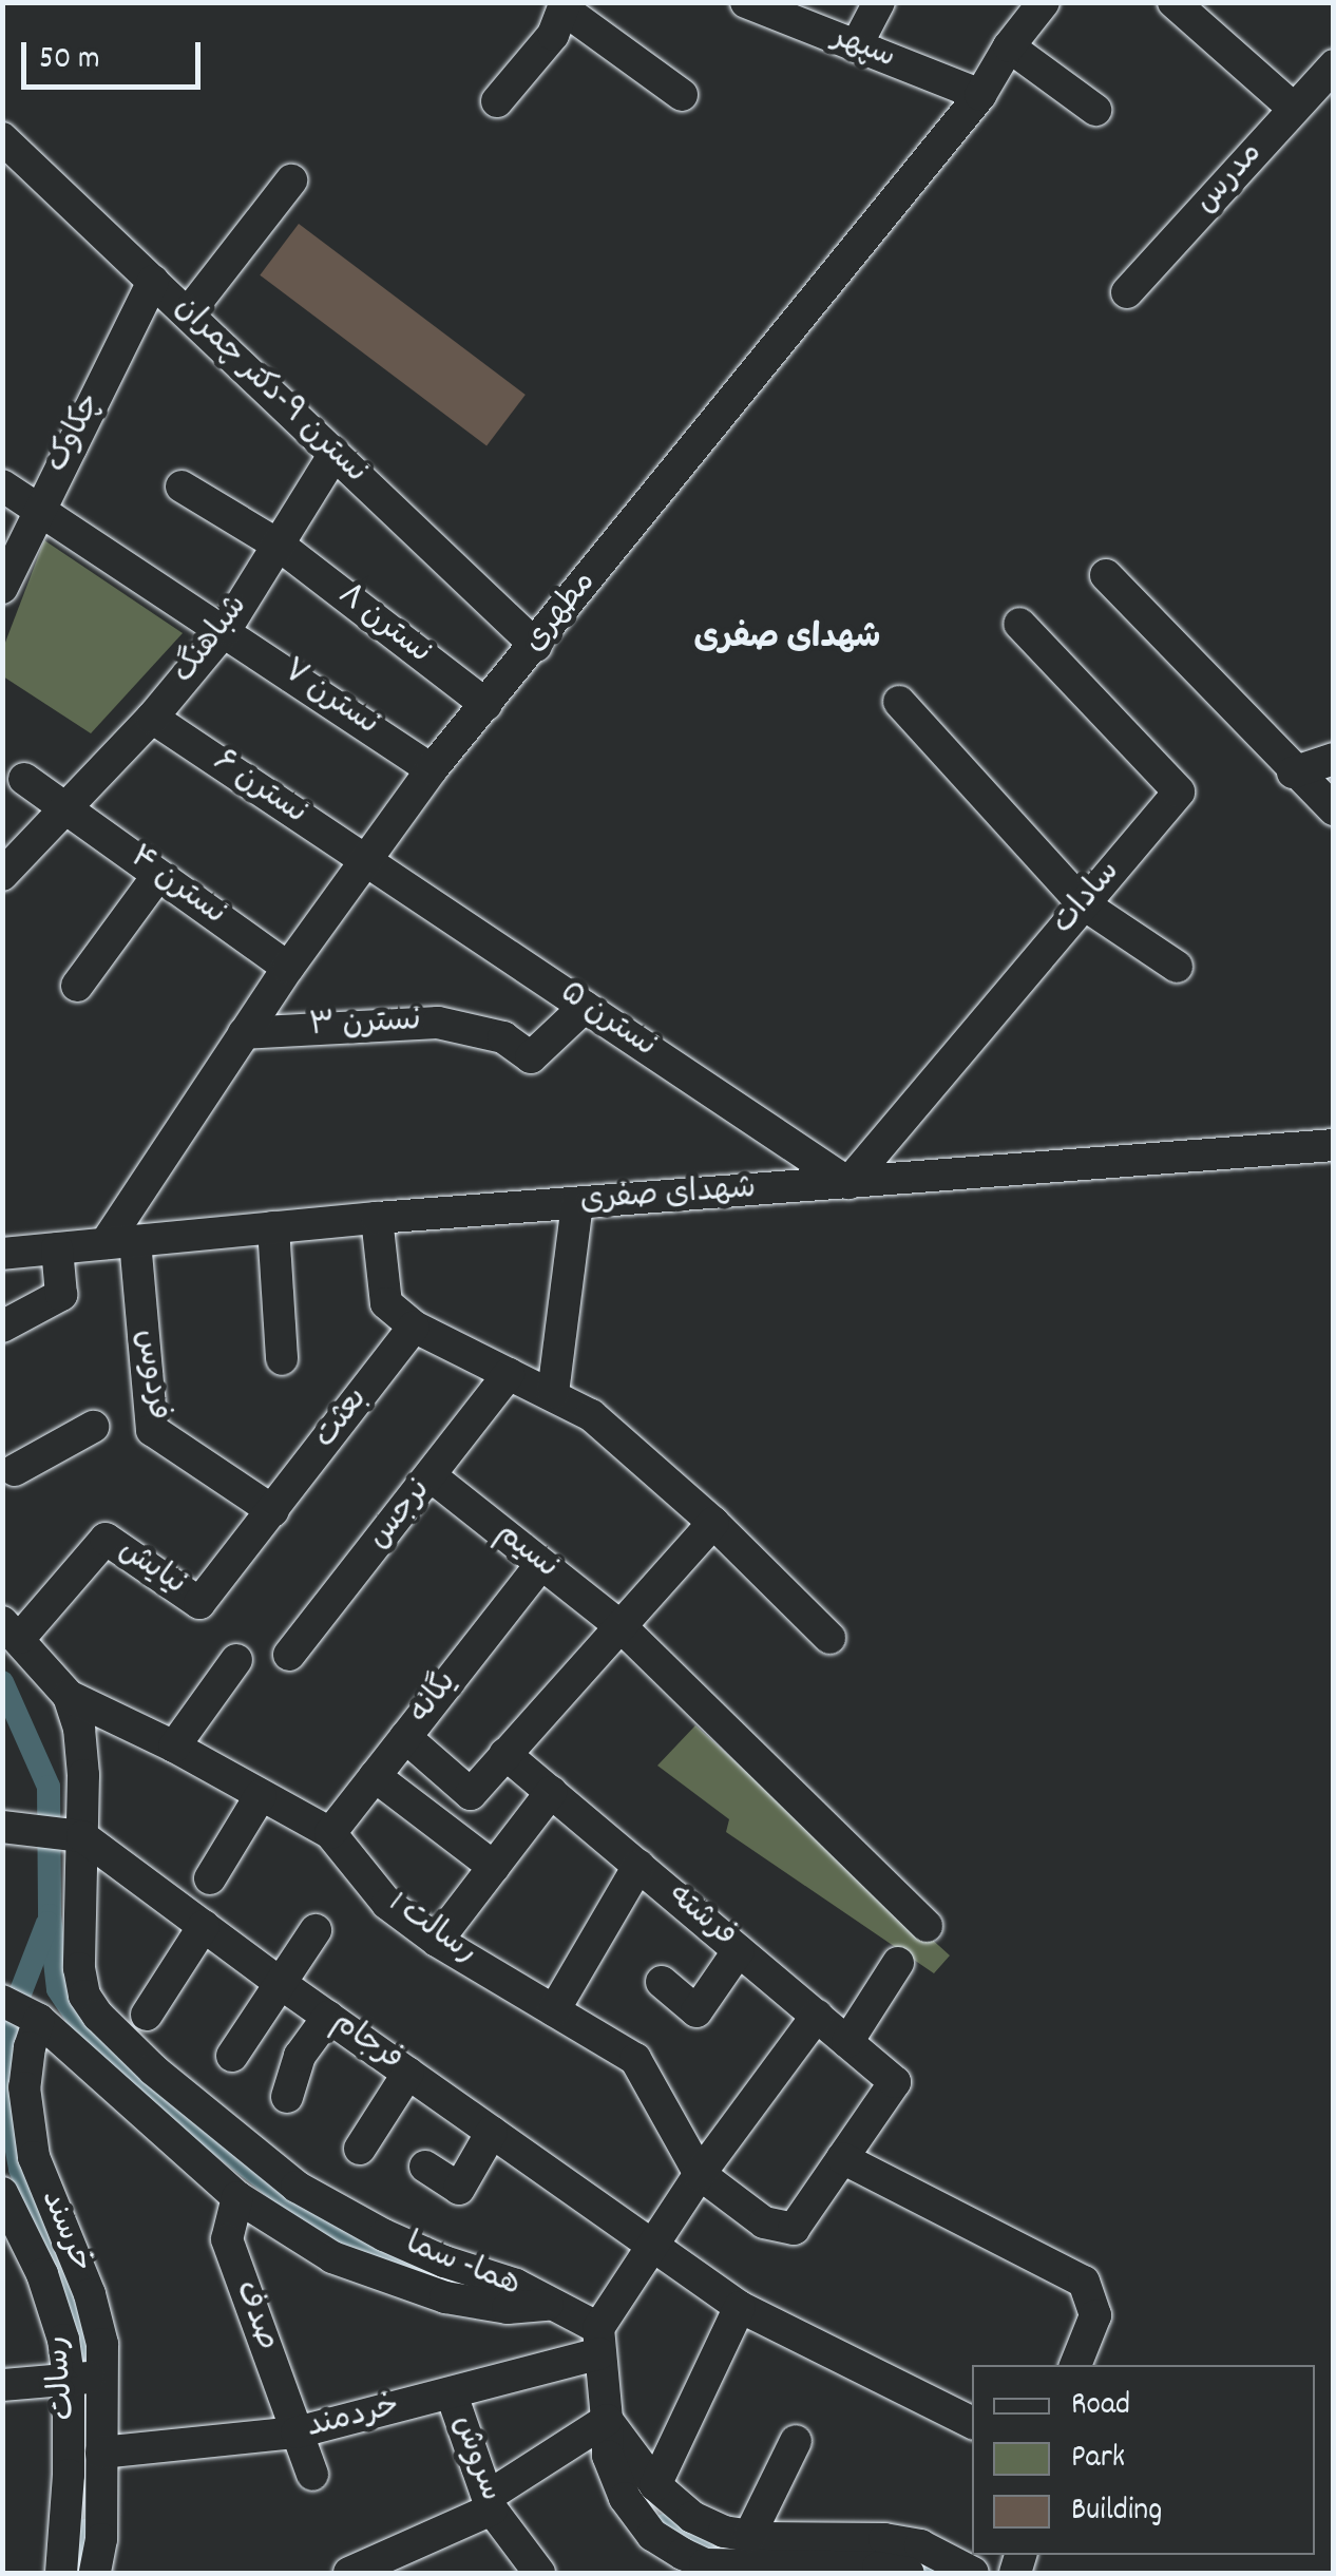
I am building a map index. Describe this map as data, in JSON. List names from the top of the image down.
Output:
{
  "streets": {
    "street": [
      "سپهر",
      "مدرس",
      "نسترن ۹-دکتر چمران",
      "چکاوک",
      "مطهری",
      "نسترن ۸",
      "شباهنگ",
      "نسترن ۷",
      "نسترن ۶",
      "نسترن ۴",
      "سادات",
      "نسترن ۵",
      "نسترن ۳",
      "شهدای صفری",
      "فردوس",
      "بعثت",
      "نرجس",
      "نسیم",
      "نیایش",
      "یگانه",
      "فرشته",
      "رسالت 1",
      "فرجام",
      "خرسند",
      "هما- سما",
      "صدف",
      "رسالت",
      "خردمند",
      "سروش"
    ]
  },
  "crossings": [
    ["سپهر", "مطهری"],
    ["نسترن ۹-دکتر چمران", "چکاوک"],
    ["نسترن ۹-دکتر چمران", "مطهری"],
    ["نسترن ۹-دکتر چمران", "شباهنگ"],
    ["چکاوک", "نسترن ۷"],
    ["مطهری", "نسترن ۸"],
    ["مطهری", "نسترن ۷"],
    ["مطهری", "نسترن ۶"],
    ["مطهری", "نسترن ۴"],
    ["مطهری", "نسترن ۵"],
    ["مطهری", "نسترن ۳"],
    ["مطهری", "شهدای صفری"],
    ["مطهری", "فردوس"],
    ["نسترن ۸", "شباهنگ"],
    ["شباهنگ", "نسترن ۷"],
    ["شباهنگ", "نسترن ۶"],
    ["شباهنگ", "نسترن ۴"],
    ["نسترن ۶", "نسترن ۵"],
    ["سادات", "نسترن ۵"],
    ["سادات", "شهدای صفری"],
    ["نسترن ۵", "نسترن ۳"],
    ["نسترن ۵", "شهدای صفری"],
    ["شهدای صفری", "فردوس"],
    ["فردوس", "بعثت"],
    ["بعثت", "نیایش"],
    ["نرجس", "نسیم"],
    ["نسیم", "یگانه"],
    ["یگانه", "رسالت 1"],
    ["فرجام", "هما- سما"],
    ["خرسند", "هما- سما"],
    ["خرسند", "خردمند"],
    ["هما- سما", "صدف"],
    ["صدف", "خردمند"],
    ["خردمند", "سروش"]
  ],
  "districts": ["شهدای صفری"],
  "legend": ["Road", "Park", "Building"],
  "scale_bar": "50 m"
}
